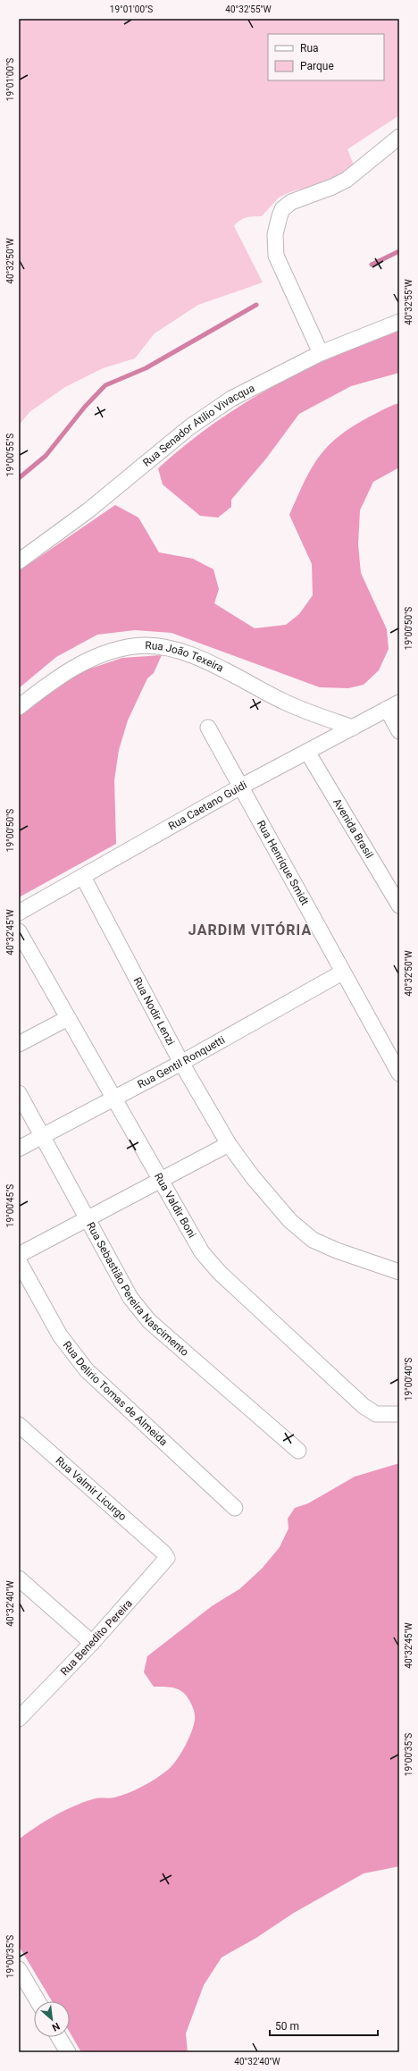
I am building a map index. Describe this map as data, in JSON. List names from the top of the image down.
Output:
{
  "streets": {
    "street": [
      "Rua Senador Atilio Vivacqua",
      "Rua João Texeira",
      "Rua Caetano Guidi",
      "Avenida Brasil",
      "Rua Henrique Smidt",
      "Rua Nodir Lenzi",
      "Rua Gentil Ronquetti",
      "Rua Valdir Boni",
      "Rua Sebastião Pereira Nascimento",
      "Rua Delirio Tomas de Almeida",
      "Rua Valmir Licurgo",
      "Rua Benedito Pereira"
    ]
  },
  "crossings": [
    ["Rua João Texeira", "Rua Caetano Guidi"],
    ["Rua Caetano Guidi", "Avenida Brasil"],
    ["Rua Caetano Guidi", "Rua Henrique Smidt"],
    ["Rua Caetano Guidi", "Rua Nodir Lenzi"],
    ["Rua Henrique Smidt", "Rua Gentil Ronquetti"],
    ["Rua Nodir Lenzi", "Rua Gentil Ronquetti"],
    ["Rua Gentil Ronquetti", "Rua Valdir Boni"],
    ["Rua Gentil Ronquetti", "Rua Sebastião Pereira Nascimento"],
    ["Rua Valmir Licurgo", "Rua Benedito Pereira"]
  ],
  "districts": ["JARDIM VITÓRIA"],
  "legend": ["Rua", "Parque"],
  "scale_bar": "50 m",
  "north": "bottom right",
  "coordinates": [
    "19°01'00\"S",
    "40°32'55\"W",
    "40°32'50\"W",
    "19°00'55\"S",
    "19°00'50\"S",
    "40°32'45\"W",
    "19°00'45\"S",
    "19°00'40\"S",
    "40°32'40\"W",
    "19°00'35\"S"
  ]
}
